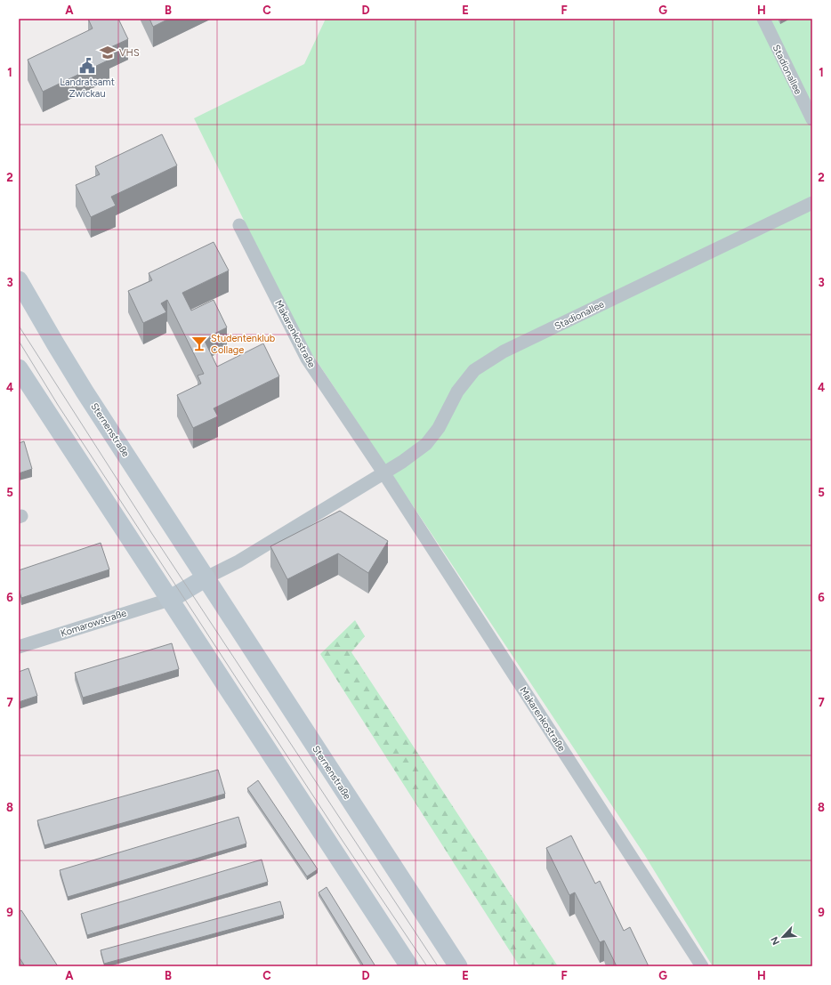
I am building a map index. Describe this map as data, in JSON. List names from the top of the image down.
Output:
{
  "streets": {
    "street": [
      "Stadionallee",
      "Makarenkostraße",
      "Sternenstraße",
      "Komarowstraße"
    ]
  },
  "crossings": [
    ["Stadionallee", "Makarenkostraße"]
  ],
  "places": {
    "school or university": ["VHS"],
    "public building": ["Landratsamt Zwickau"],
    "bar": ["Studentenklub Collage"]
  },
  "north": "bottom left",
  "grid": {
    "columns": [
      "A",
      "B",
      "C",
      "D",
      "E",
      "F",
      "G",
      "H"
    ],
    "rows": [
      "1",
      "2",
      "3",
      "4",
      "5",
      "6",
      "7",
      "8",
      "9"
    ]
  }
}
